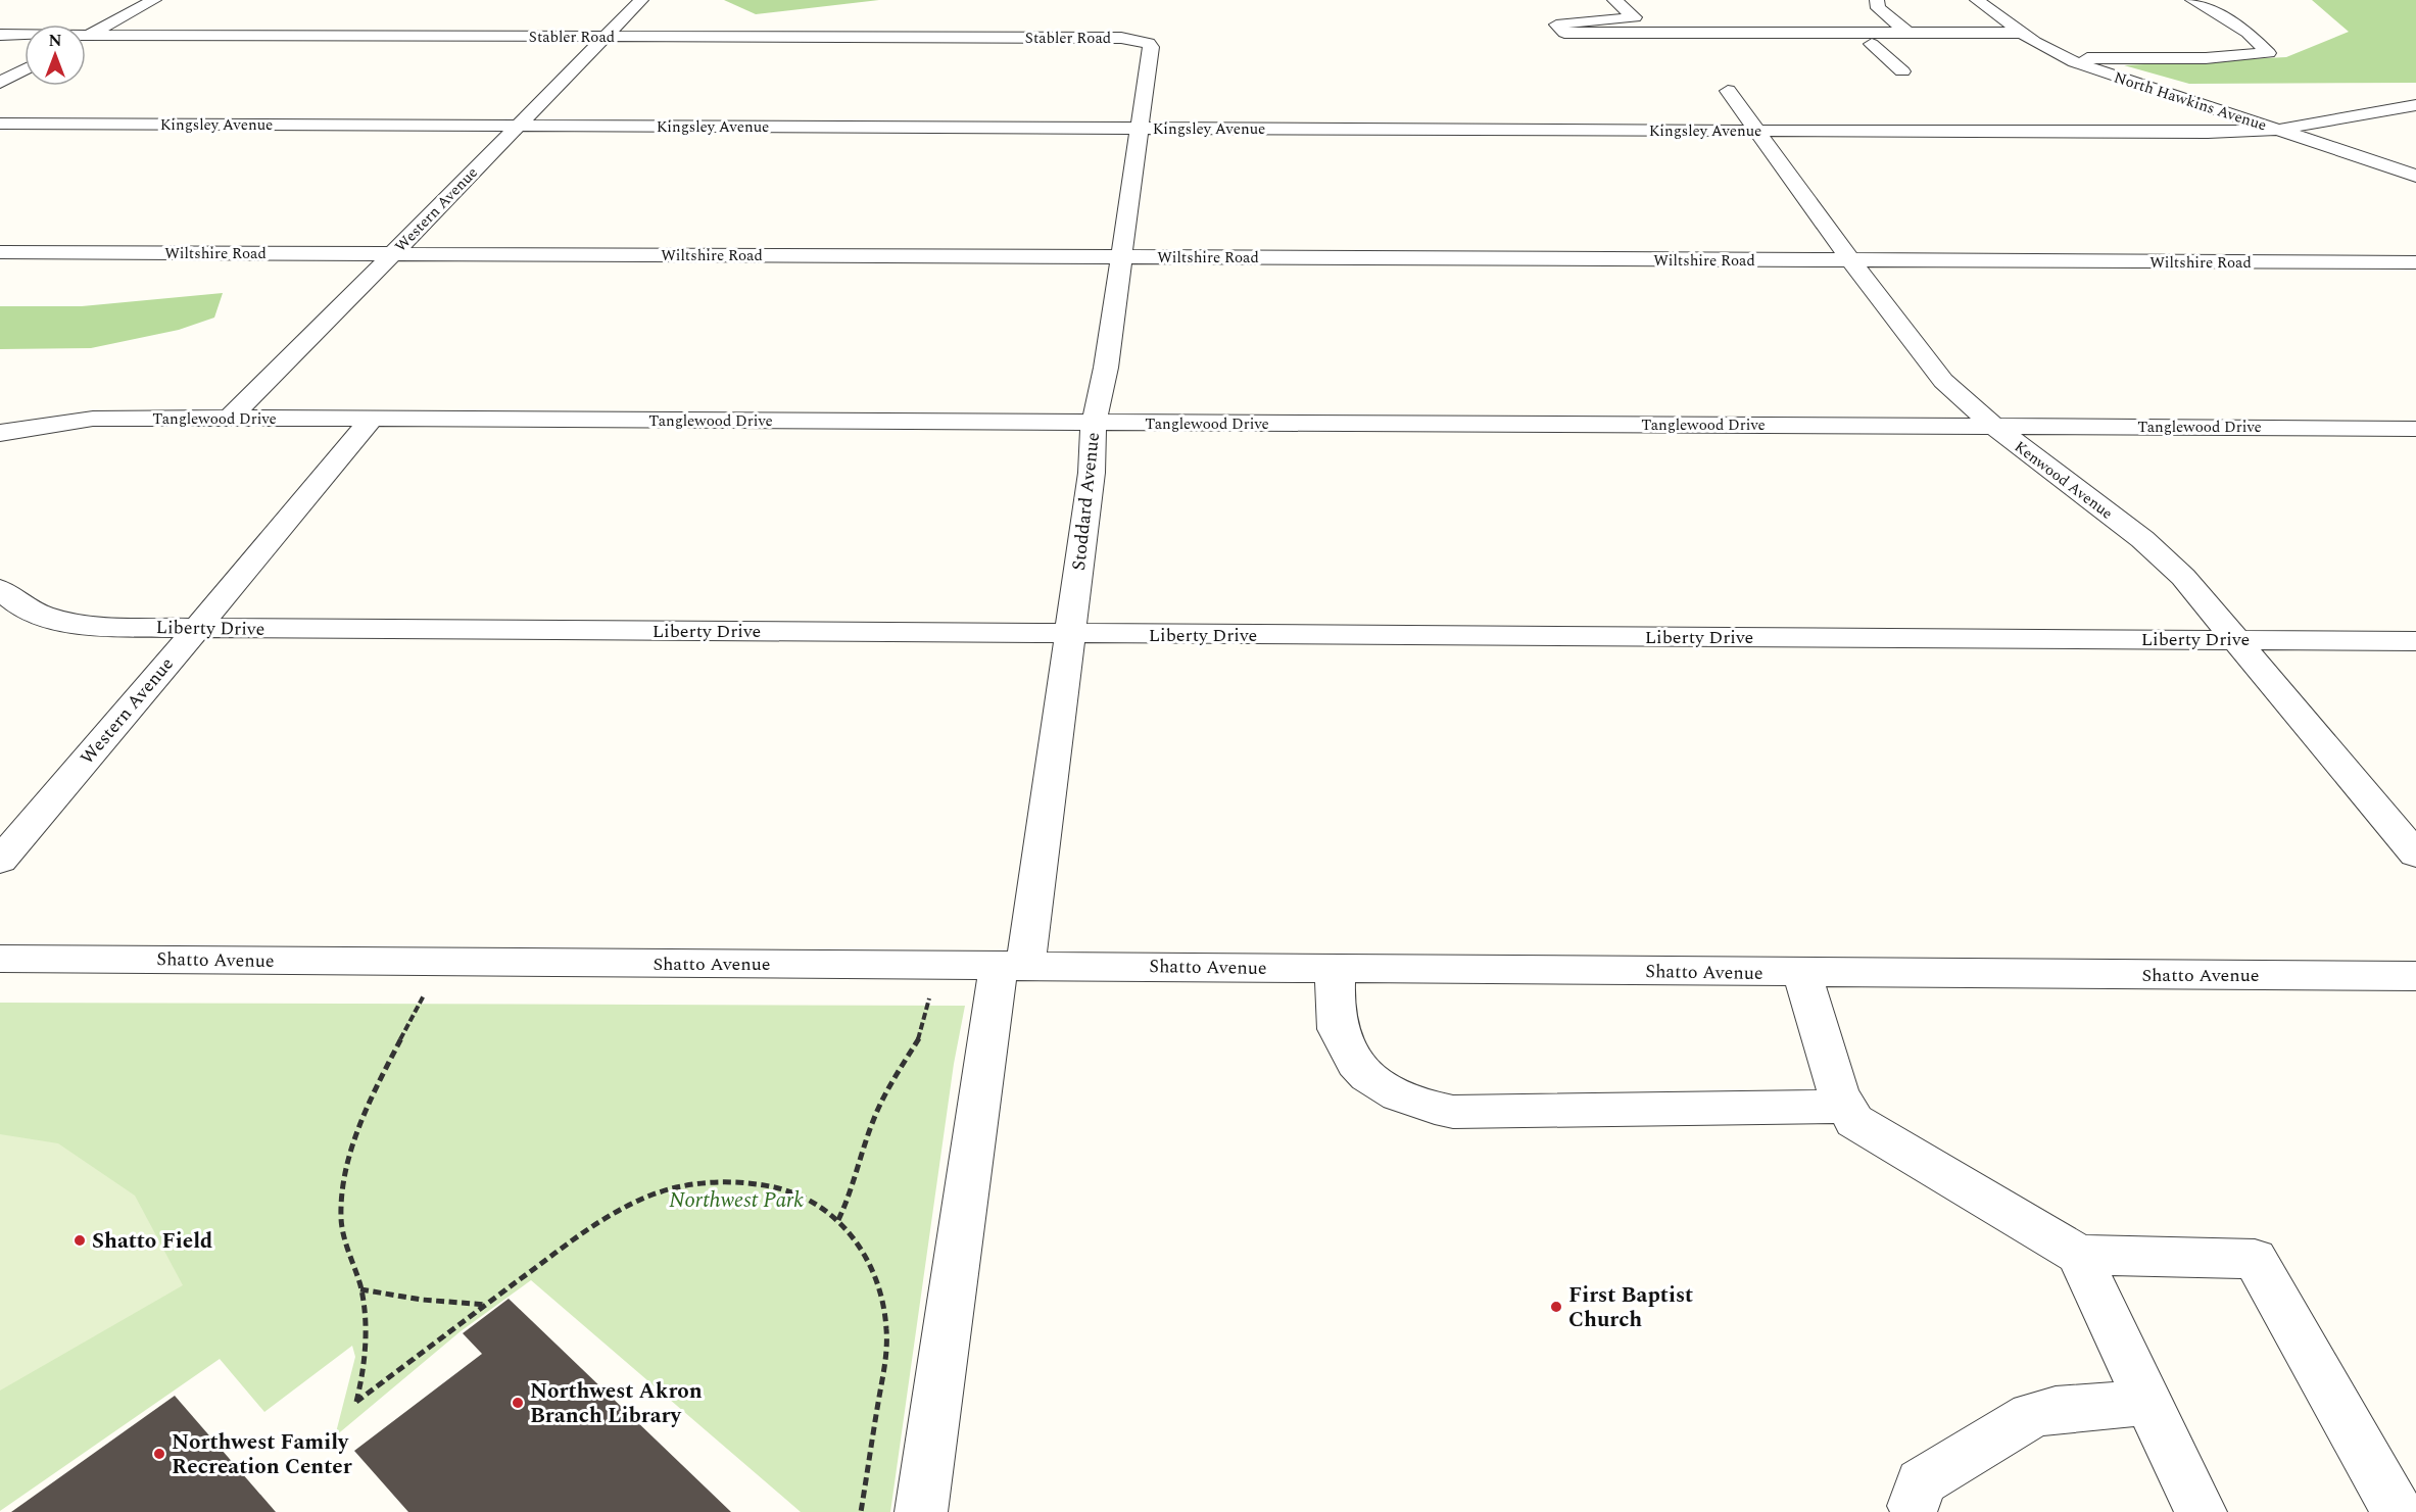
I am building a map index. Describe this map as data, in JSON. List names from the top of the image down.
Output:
{
  "streets": {
    "street": [
      "Stabler Road",
      "North Hawkins Avenue",
      "Kingsley Avenue",
      "Western Avenue",
      "Wiltshire Road",
      "Tanglewood Drive",
      "Kenwood Avenue",
      "Stoddard Avenue",
      "Liberty Drive",
      "Shatto Avenue"
    ]
  },
  "crossings": [
    ["Stabler Road", "Western Avenue"],
    ["Stabler Road", "Stoddard Avenue"],
    ["North Hawkins Avenue", "Kingsley Avenue"],
    ["Kingsley Avenue", "Western Avenue"],
    ["Kingsley Avenue", "Kenwood Avenue"],
    ["Kingsley Avenue", "Stoddard Avenue"],
    ["Western Avenue", "Wiltshire Road"],
    ["Western Avenue", "Tanglewood Drive"],
    ["Western Avenue", "Liberty Drive"],
    ["Wiltshire Road", "Kenwood Avenue"],
    ["Wiltshire Road", "Stoddard Avenue"],
    ["Tanglewood Drive", "Kenwood Avenue"],
    ["Tanglewood Drive", "Stoddard Avenue"],
    ["Kenwood Avenue", "Liberty Drive"],
    ["Stoddard Avenue", "Liberty Drive"],
    ["Stoddard Avenue", "Shatto Avenue"]
  ],
  "parks": ["Northwest Park"],
  "places": [
    "Shatto Field",
    "First Baptist Church",
    "Northwest Akron Branch Library",
    "Northwest Family Recreation Center"
  ],
  "north": "top"
}
